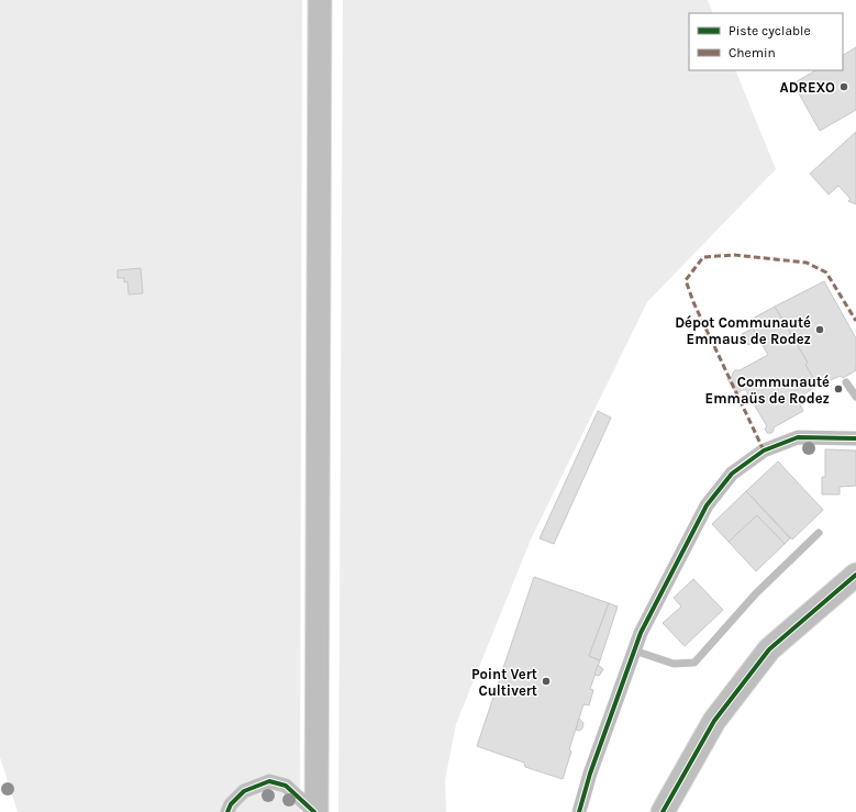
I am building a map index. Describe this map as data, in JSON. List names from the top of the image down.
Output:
{
  "places": [
    "ADREXO",
    "Dépot Communauté Emmaus de Rodez",
    "Communauté Emmaüs de Rodez",
    "Point Vert Cultivert"
  ],
  "legend": ["Piste cyclable", "Chemin"]
}
